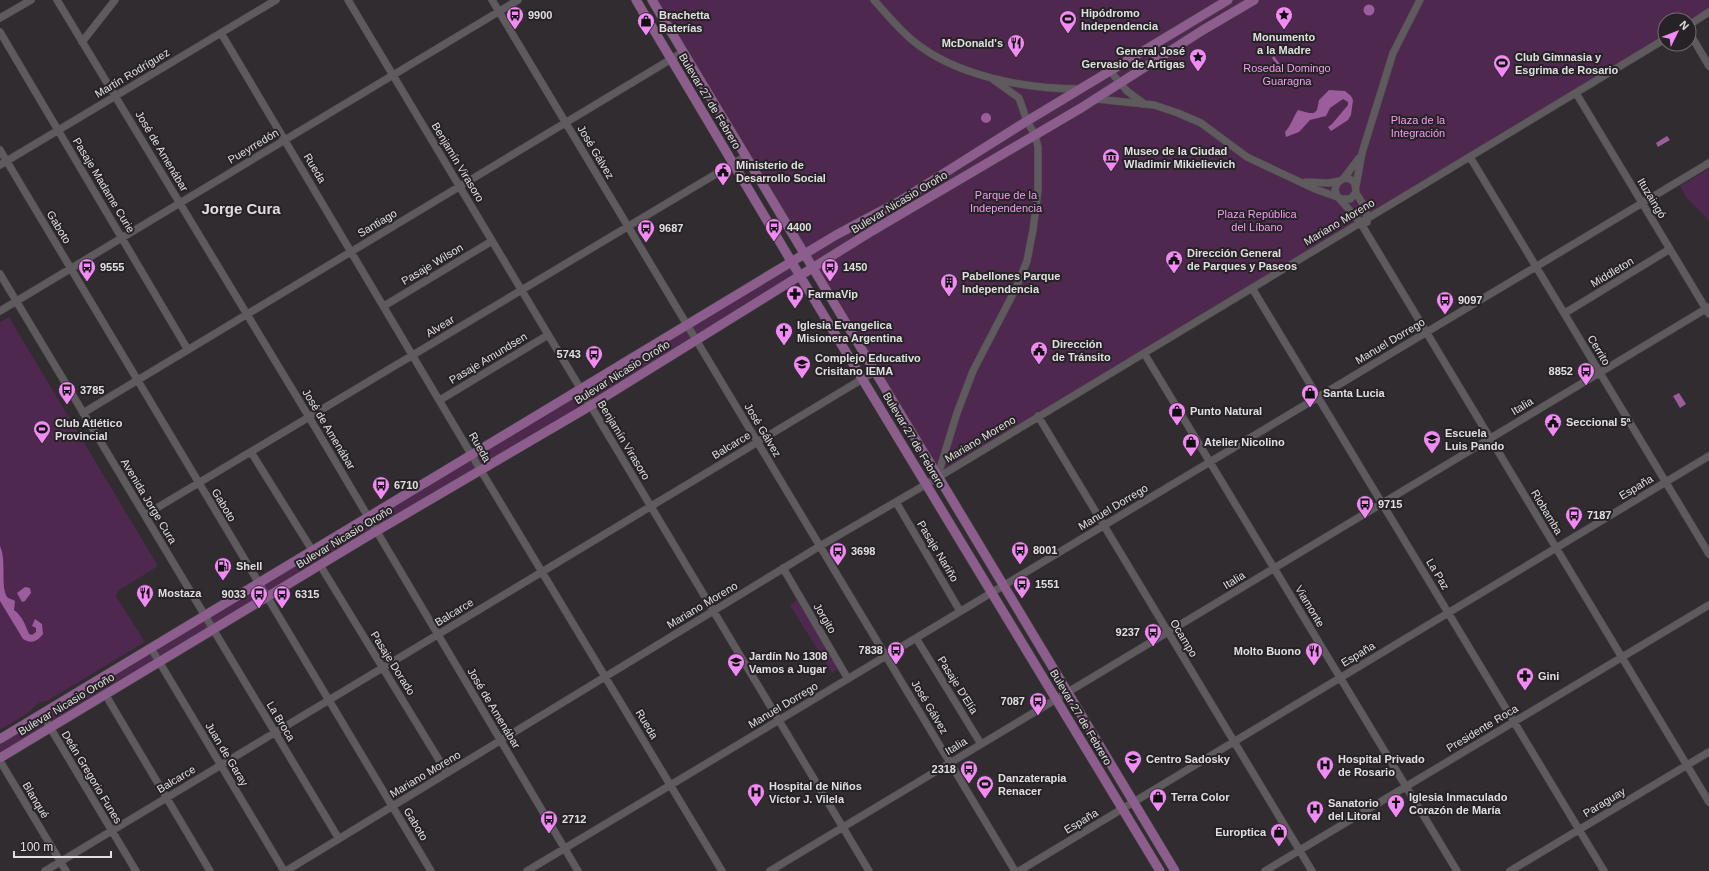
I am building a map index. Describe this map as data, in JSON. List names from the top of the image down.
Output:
{
  "streets": {
    "main road": ["Bulevar 27 de Febrero", "Bulevar Nicasio Oroño"],
    "street": [
      "Martín Rodríguez",
      "Pueyrredón",
      "José de Amenábar",
      "José Gálvez",
      "Benjamín Virasoro",
      "Rueda",
      "Pasaje Madame Curie",
      "Ituzaingó",
      "Mariano Moreno",
      "Santiago",
      "Gaboto",
      "Pasaje Wilson",
      "Middleton",
      "Alvear",
      "Manuel Dorrego",
      "Cerrito",
      "Pasaje Amundsen",
      "Italia",
      "Balcarce",
      "España",
      "Avenida Jorge Cura",
      "Riobamba",
      "Pasaje Nariño",
      "La Paz",
      "Viamonte",
      "Jorgito",
      "Ocampo",
      "Pasaje Dorado",
      "Pasaje D'Elía",
      "La Broca",
      "Presidente Roca",
      "Juan de Garay",
      "Deán Gregorio Funes",
      "Blanqué",
      "Paraguay"
    ]
  },
  "crossings": [
    ["Martín Rodríguez", "José de Amenábar"],
    ["Martín Rodríguez", "Rueda"],
    ["Martín Rodríguez", "Pasaje Madame Curie"],
    ["Martín Rodríguez", "Gaboto"],
    ["Bulevar 27 de Febrero", "Bulevar Nicasio Oroño"],
    ["Bulevar 27 de Febrero", "Mariano Moreno"],
    ["Bulevar 27 de Febrero", "Santiago"],
    ["Bulevar 27 de Febrero", "Alvear"],
    ["Bulevar 27 de Febrero", "Manuel Dorrego"],
    ["Bulevar 27 de Febrero", "Italia"],
    ["Bulevar 27 de Febrero", "Balcarce"],
    ["Bulevar 27 de Febrero", "España"],
    ["Pueyrredón", "José de Amenábar"],
    ["Pueyrredón", "José Gálvez"],
    ["Pueyrredón", "Benjamín Virasoro"],
    ["Pueyrredón", "Rueda"],
    ["Pueyrredón", "Pasaje Madame Curie"],
    ["Pueyrredón", "Gaboto"],
    ["Pueyrredón", "Avenida Jorge Cura"],
    ["José de Amenábar", "Bulevar Nicasio Oroño"],
    ["José de Amenábar", "Mariano Moreno"],
    ["José de Amenábar", "Santiago"],
    ["José de Amenábar", "Alvear"],
    ["José de Amenábar", "Manuel Dorrego"],
    ["José de Amenábar", "Balcarce"],
    ["José Gálvez", "Bulevar Nicasio Oroño"],
    ["José Gálvez", "Mariano Moreno"],
    ["José Gálvez", "Santiago"],
    ["José Gálvez", "Alvear"],
    ["José Gálvez", "Manuel Dorrego"],
    ["José Gálvez", "Italia"],
    ["José Gálvez", "Balcarce"],
    ["Benjamín Virasoro", "Bulevar Nicasio Oroño"],
    ["Benjamín Virasoro", "Mariano Moreno"],
    ["Benjamín Virasoro", "Santiago"],
    ["Benjamín Virasoro", "Pasaje Wilson"],
    ["Benjamín Virasoro", "Alvear"],
    ["Benjamín Virasoro", "Manuel Dorrego"],
    ["Benjamín Virasoro", "Pasaje Amundsen"],
    ["Benjamín Virasoro", "Italia"],
    ["Benjamín Virasoro", "Balcarce"],
    ["Rueda", "Bulevar Nicasio Oroño"],
    ["Rueda", "Mariano Moreno"],
    ["Rueda", "Santiago"],
    ["Rueda", "Pasaje Wilson"],
    ["Rueda", "Alvear"],
    ["Rueda", "Manuel Dorrego"],
    ["Rueda", "Pasaje Amundsen"],
    ["Rueda", "Balcarce"],
    ["Pasaje Madame Curie", "Santiago"],
    ["Ituzaingó", "Mariano Moreno"],
    ["Ituzaingó", "Middleton"],
    ["Ituzaingó", "Manuel Dorrego"],
    ["Ituzaingó", "Italia"],
    ["Bulevar Nicasio Oroño", "Gaboto"],
    ["Bulevar Nicasio Oroño", "Avenida Jorge Cura"],
    ["Bulevar Nicasio Oroño", "Pasaje Dorado"],
    ["Bulevar Nicasio Oroño", "La Broca"],
    ["Bulevar Nicasio Oroño", "Juan de Garay"],
    ["Bulevar Nicasio Oroño", "Deán Gregorio Funes"],
    ["Bulevar Nicasio Oroño", "Blanqué"],
    ["Mariano Moreno", "Gaboto"],
    ["Mariano Moreno", "Cerrito"],
    ["Mariano Moreno", "Riobamba"],
    ["Mariano Moreno", "Pasaje Nariño"],
    ["Mariano Moreno", "La Paz"],
    ["Mariano Moreno", "Viamonte"],
    ["Mariano Moreno", "Jorgito"],
    ["Mariano Moreno", "Ocampo"],
    ["Mariano Moreno", "Pasaje Dorado"],
    ["Mariano Moreno", "La Broca"],
    ["Mariano Moreno", "Juan de Garay"],
    ["Santiago", "Gaboto"],
    ["Santiago", "Avenida Jorge Cura"],
    ["Gaboto", "Alvear"],
    ["Gaboto", "Balcarce"],
    ["Middleton", "Cerrito"],
    ["Alvear", "Avenida Jorge Cura"],
    ["Manuel Dorrego", "Cerrito"],
    ["Manuel Dorrego", "Riobamba"],
    ["Manuel Dorrego", "Pasaje Nariño"],
    ["Manuel Dorrego", "La Paz"],
    ["Manuel Dorrego", "Viamonte"],
    ["Manuel Dorrego", "Jorgito"],
    ["Manuel Dorrego", "Ocampo"],
    ["Manuel Dorrego", "Pasaje D'Elía"],
    ["Cerrito", "Italia"],
    ["Cerrito", "España"],
    ["Italia", "Riobamba"],
    ["Italia", "La Paz"],
    ["Italia", "Viamonte"],
    ["Italia", "Ocampo"],
    ["Italia", "Pasaje D'Elía"],
    ["Balcarce", "Pasaje Dorado"],
    ["Balcarce", "La Broca"],
    ["Balcarce", "Juan de Garay"],
    ["Balcarce", "Deán Gregorio Funes"],
    ["Balcarce", "Blanqué"],
    ["España", "Riobamba"],
    ["España", "La Paz"],
    ["España", "Viamonte"],
    ["España", "Ocampo"],
    ["Avenida Jorge Cura", "La Broca"],
    ["Riobamba", "Presidente Roca"],
    ["Riobamba", "Paraguay"],
    ["La Paz", "Presidente Roca"],
    ["La Paz", "Paraguay"],
    ["Viamonte", "Presidente Roca"],
    ["Ocampo", "Presidente Roca"]
  ],
  "districts": ["Jorge Cura"],
  "parks": [
    "Rosedal Domingo Guaragna",
    "Plaza de la Integración",
    "Parque de la Independencia",
    "Plaza República del Líbano"
  ],
  "places": {
    "bus stop": [
      "9900",
      "4400",
      "9687",
      "9555",
      "1450",
      "9097",
      "5743",
      "8852",
      "3785",
      "6710",
      "9715",
      "7187",
      "8001",
      "3698",
      "1551",
      "9033",
      "6315",
      "9237",
      "7838",
      "7087",
      "2318",
      "2712"
    ],
    "place": ["Monumento a la Madre", "General José Gervasio de Artigas"],
    "sports": [
      "Hipódromo Independencia",
      "Club Gimnasia y Esgrima de Rosario",
      "Club Atlético Provincial",
      "Danzaterapia Renacer"
    ],
    "shop": [
      "Brachetta Baterías",
      "Santa Lucia",
      "Punto Natural",
      "Atelier Nicolino",
      "Terra Color",
      "Europtica"
    ],
    "restaurant": ["McDonald's", "Mostaza", "Molto Buono"],
    "museum": ["Museo de la Ciudad Wladimir Mikielievich"],
    "public building": [
      "Ministerio de Desarrollo Social",
      "Dirección General de Parques y Paseos",
      "Dirección de Tránsito",
      "Seccional 5ª"
    ],
    "building": ["Pabellones Parque Independencia"],
    "pharmacy": ["FarmaVip", "Gini"],
    "church": ["Iglesia Evangelica Misionera Argentina", "Iglesia Inmaculado Corazón de María"],
    "school or university": [
      "Complejo Educativo Crisitano IEMA",
      "Escuela Luis Pando",
      "Jardín No 1308 Vamos a Jugar",
      "Centro Sadosky"
    ],
    "fuel station": ["Shell"],
    "hospital": ["Hospital Privado de Rosario", "Hospital de Niños Víctor J. Vilela", "Sanatorio del Litoral"]
  },
  "scale_bar": "100 m",
  "north": "top right"
}
